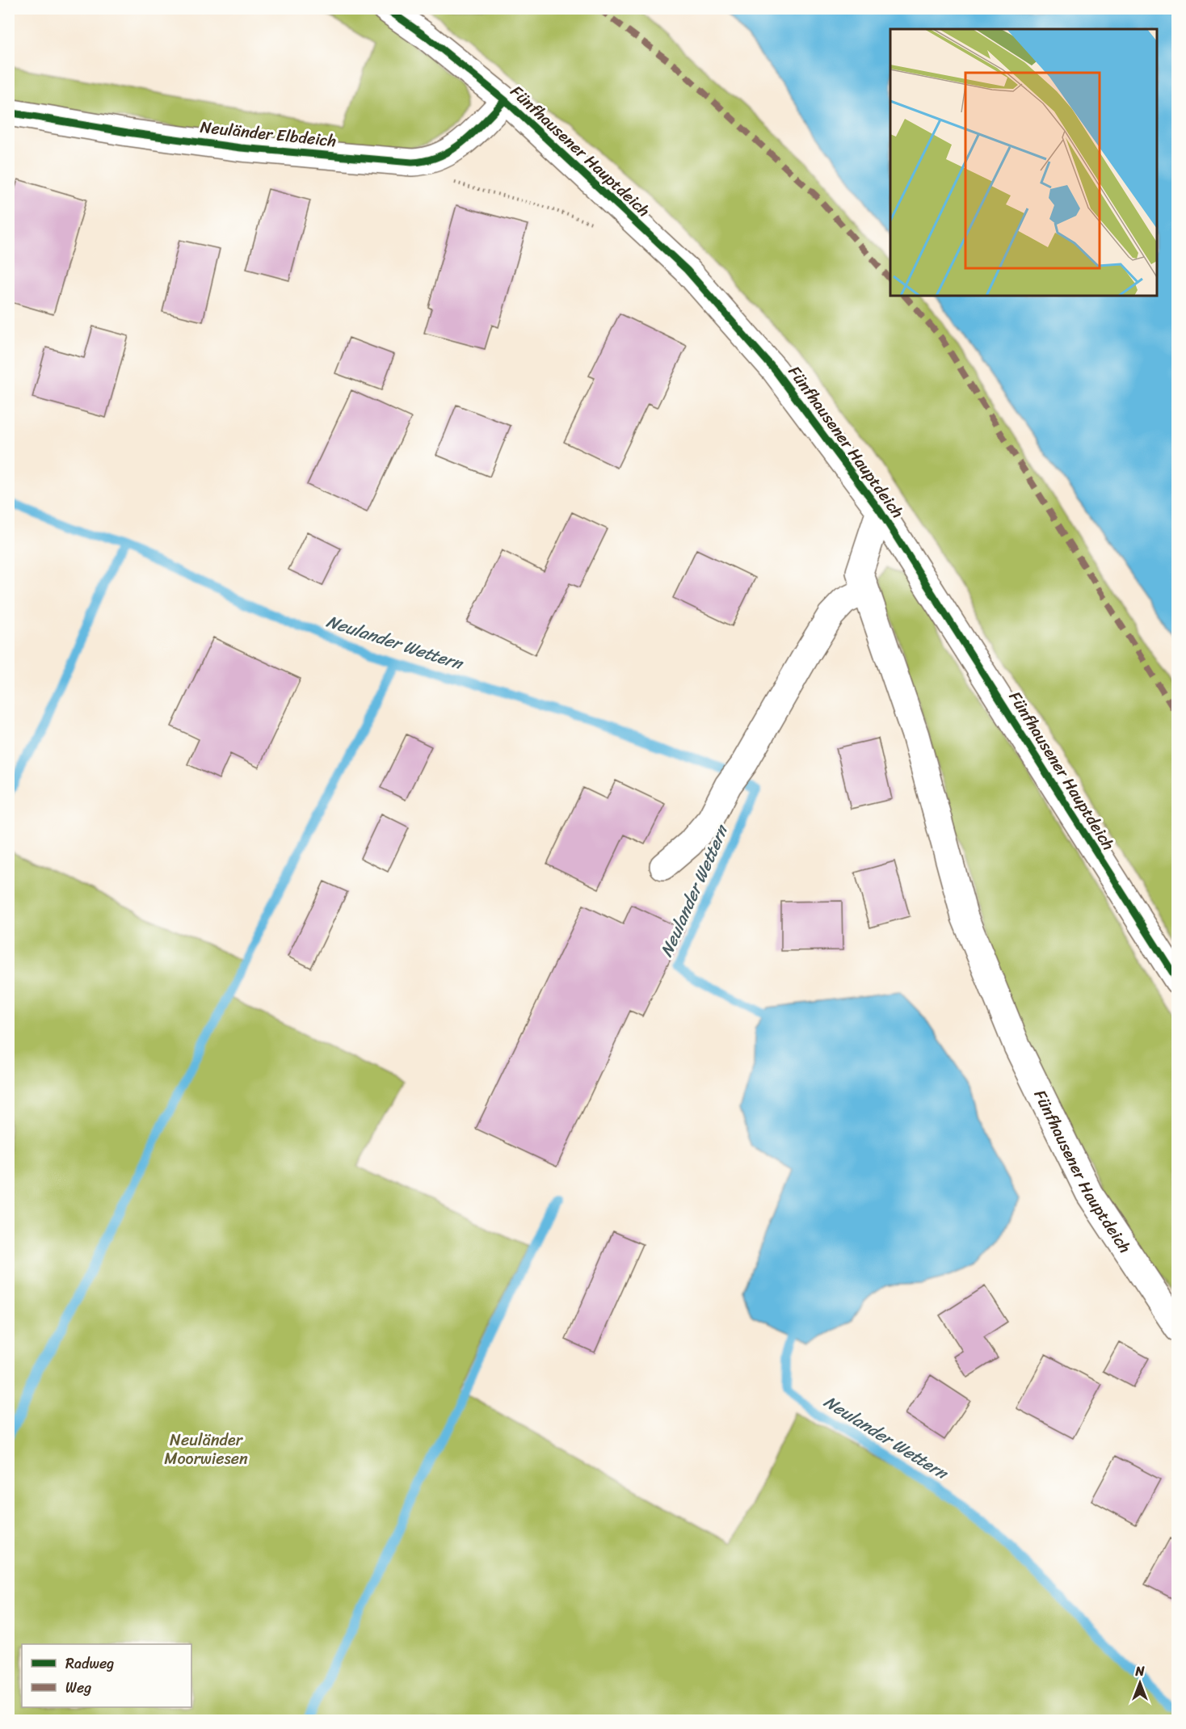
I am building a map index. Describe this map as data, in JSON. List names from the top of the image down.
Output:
{
  "streets": {
    "street": ["Neuländer Elbdeich", "Fünfhausener Hauptdeich"]
  },
  "crossings": [
    ["Neuländer Elbdeich", "Fünfhausener Hauptdeich"]
  ],
  "water": ["Neulander Wettern"],
  "parks": ["Neuländer Moorwiesen"],
  "legend": ["Radweg", "Weg"],
  "north": "top"
}
